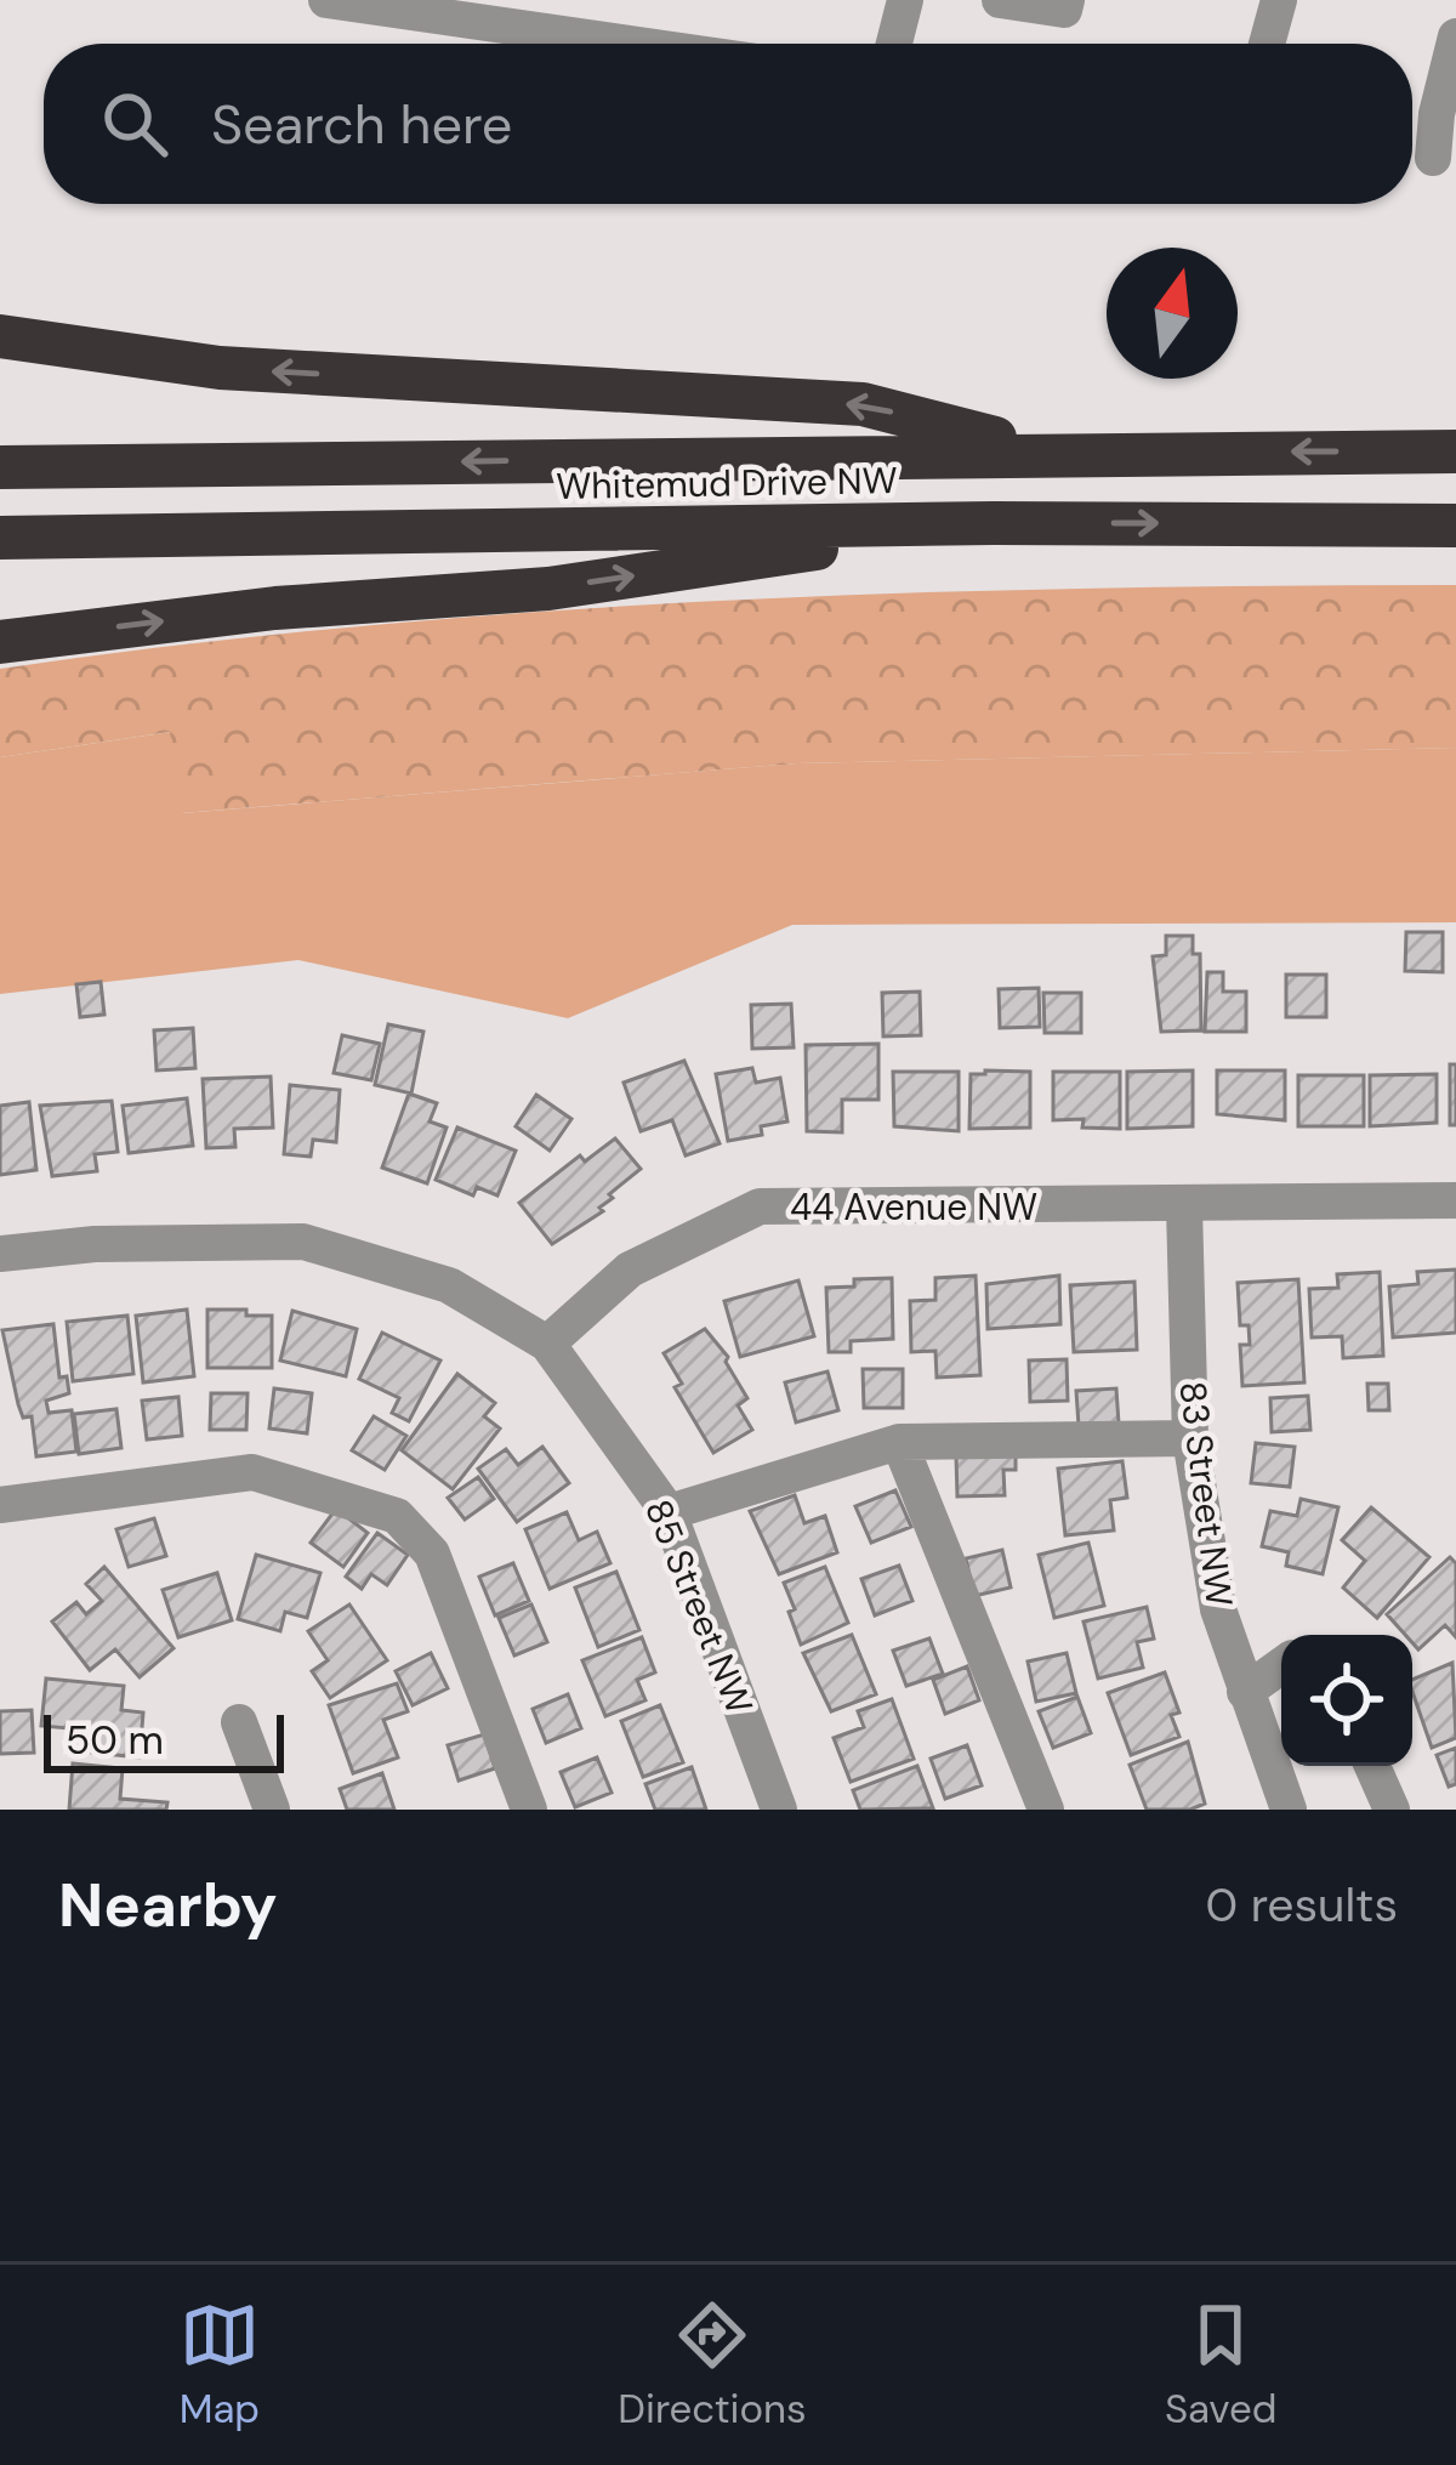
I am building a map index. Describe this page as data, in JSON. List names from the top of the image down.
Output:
{
  "streets": {
    "highway": ["Whitemud Drive NW"],
    "street": ["44 Avenue NW", "83 Street NW", "85 Street NW"]
  },
  "crossings": [
    ["44 Avenue NW", "83 Street NW"],
    ["44 Avenue NW", "85 Street NW"]
  ],
  "scale_bar": "50 m",
  "north": "top",
  "page": {
    "search": "Search here",
    "scale": "50 m",
    "heading": ["Nearby", "0 results"],
    "nav": ["Map", "Directions", "Saved"]
  }
}
